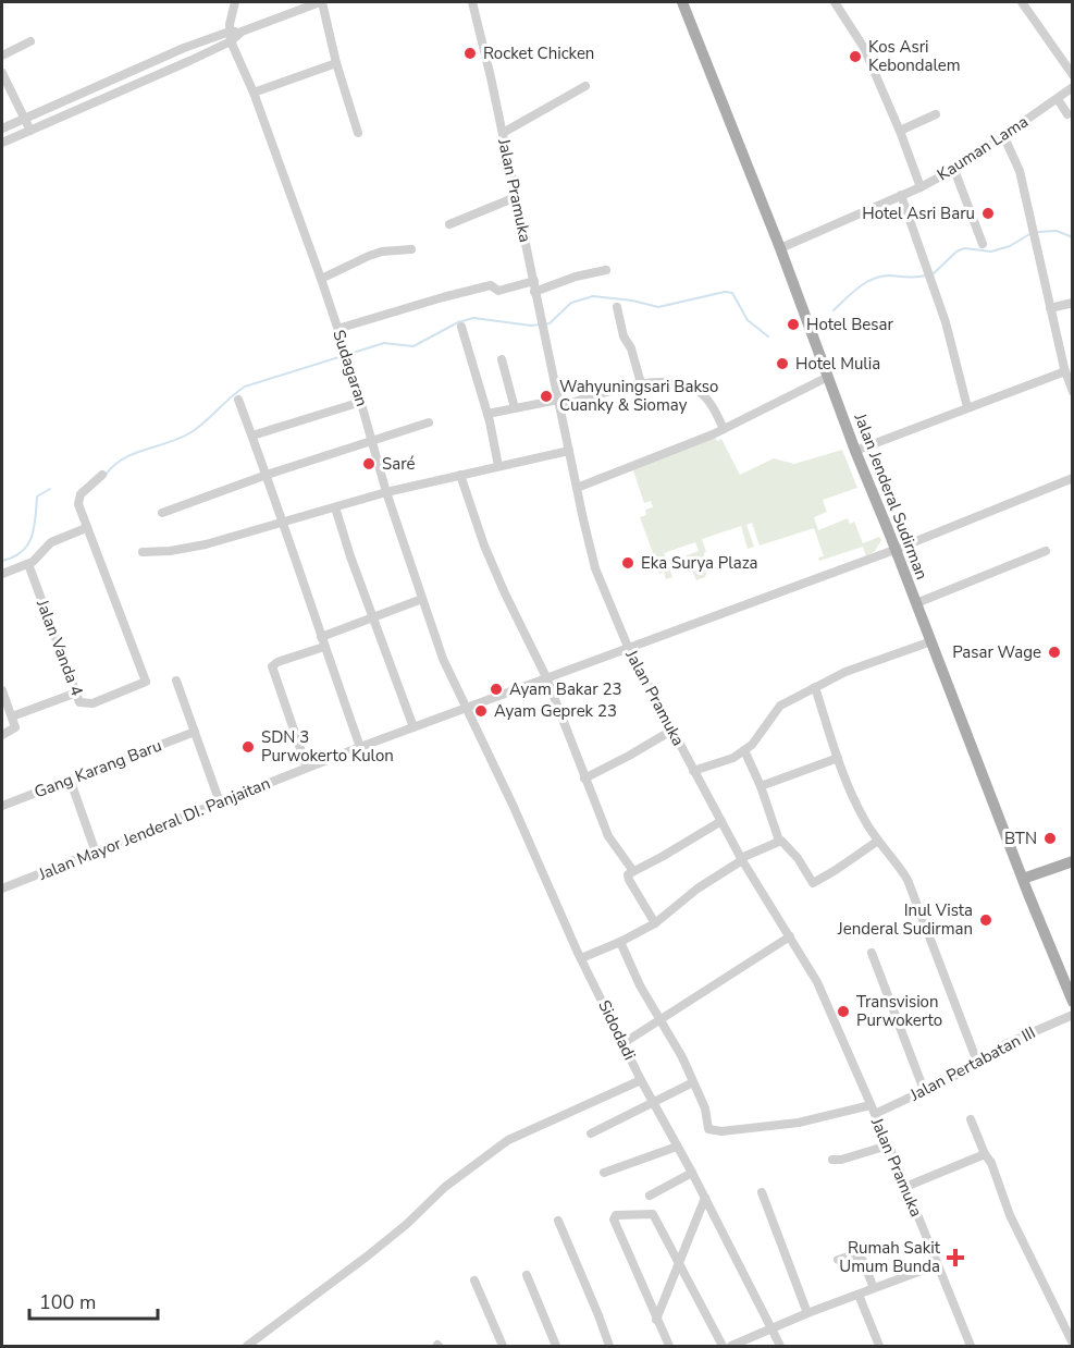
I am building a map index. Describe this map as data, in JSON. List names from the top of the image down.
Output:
{
  "streets": {
    "main road": ["Jalan Jenderal Sudirman"],
    "street": [
      "Kauman Lama",
      "Jalan Pramuka",
      "Sudagaran",
      "Jalan Vanda 4",
      "Gang Karang Baru",
      "Jalan Mayor Jenderal DI. Panjaitan",
      "Sidodadi",
      "Jalan Pertabatan III"
    ]
  },
  "crossings": [
    ["Kauman Lama", "Jalan Jenderal Sudirman"],
    ["Jalan Pramuka", "Jalan Mayor Jenderal DI. Panjaitan"],
    ["Jalan Pramuka", "Jalan Pertabatan III"],
    ["Sudagaran", "Jalan Mayor Jenderal DI. Panjaitan"],
    ["Sudagaran", "Sidodadi"],
    ["Jalan Jenderal Sudirman", "Jalan Mayor Jenderal DI. Panjaitan"],
    ["Jalan Mayor Jenderal DI. Panjaitan", "Sidodadi"]
  ],
  "places": {
    "other": [
      "Rocket Chicken",
      "Kos Asri Kebondalem",
      "Hotel Asri Baru",
      "Hotel Besar",
      "Hotel Mulia",
      "Wahyuningsari Bakso Cuanky & Siomay",
      "Saré",
      "Eka Surya Plaza",
      "Pasar Wage",
      "Ayam Bakar 23",
      "Ayam Geprek 23",
      "SDN 3 Purwokerto Kulon",
      "BTN",
      "Inul Vista Jenderal Sudirman",
      "Transvision Purwokerto"
    ],
    "health": ["Rumah Sakit Umum Bunda"]
  },
  "scale_bar": "100 m"
}
